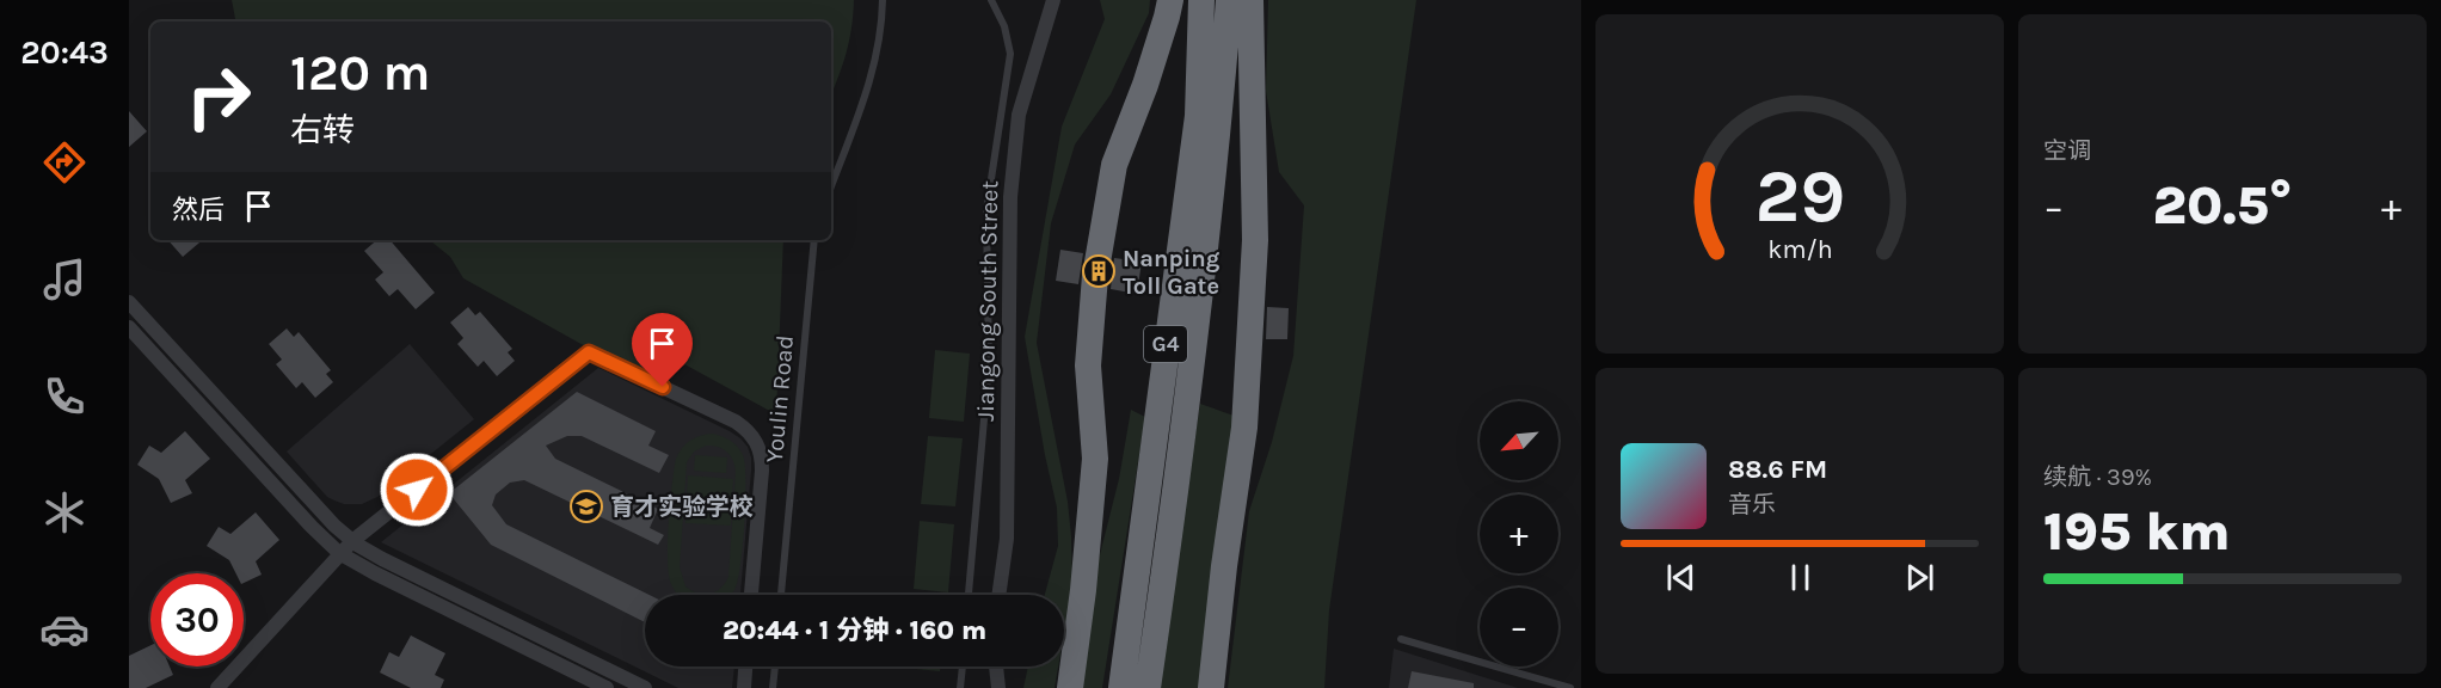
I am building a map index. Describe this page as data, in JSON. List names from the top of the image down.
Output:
{
  "streets": {
    "highway": ["G4"],
    "street": ["Jiangong South Street"],
    "lane": ["Youlin Road"]
  },
  "places": {
    "building": ["Nanping Toll Gate"],
    "school or university": ["育才实验学校"]
  },
  "north": "bottom left",
  "page": {
    "tabs": "20:43",
    "tile": [
      "空调",
      ["续航 · 39%", "195 km"]
    ],
    "turn": ["120 m", "右转"],
    "then": "然后",
    "heat": ["−", "20.5°", "+"],
    "map_buttons": ["+", "−"],
    "song": ["88.6 FM", "音乐"],
    "limit": "30",
    "trip": "20:44 · 1 分钟 · 160 m",
    "gauge": ["29", "km/h"]
  }
}
